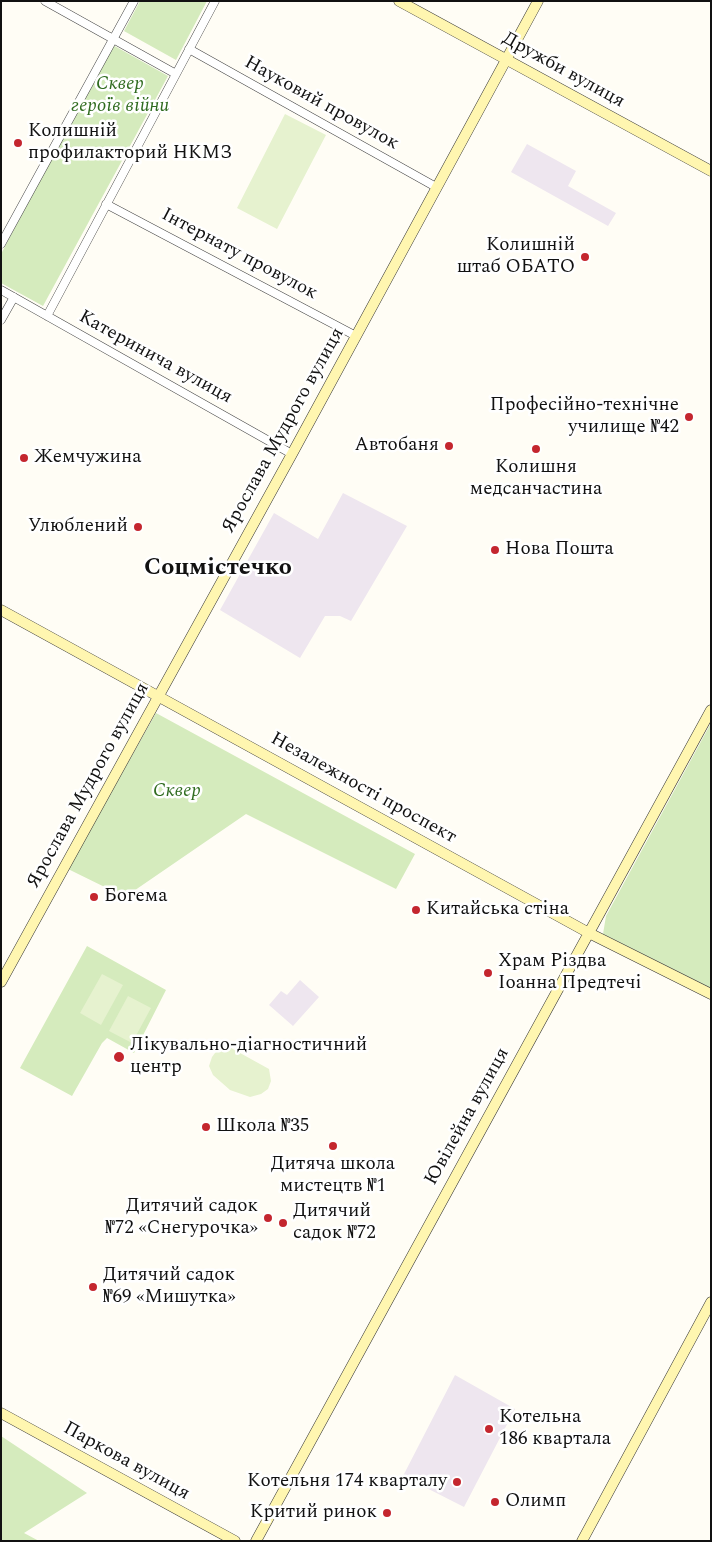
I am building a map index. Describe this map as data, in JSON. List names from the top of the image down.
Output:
{
  "streets": {
    "street": [
      "Дружби вулиця",
      "Науковий провулок",
      "Інтернату провулок",
      "Катеринича вулиця",
      "Ярослава Мудрого вулиця",
      "Незалежності проспект",
      "Ювілейна вулиця",
      "Паркова вулиця"
    ]
  },
  "crossings": [
    ["Дружби вулиця", "Ярослава Мудрого вулиця"],
    ["Науковий провулок", "Ярослава Мудрого вулиця"],
    ["Інтернату провулок", "Ярослава Мудрого вулиця"],
    ["Катеринича вулиця", "Ярослава Мудрого вулиця"],
    ["Ярослава Мудрого вулиця", "Незалежності проспект"],
    ["Незалежності проспект", "Ювілейна вулиця"]
  ],
  "districts": ["Соцмістечко"],
  "parks": ["Сквер героїв війни", "Сквер"],
  "places": [
    "Колишній профилакторий НКМЗ",
    "Колишній штаб ОБАТО",
    "Професійно-технічне училище №42",
    "Автобаня",
    "Колишня медсанчастина",
    "Жемчужина",
    "Улюблений",
    "Нова Пошта",
    "Богема",
    "Китайська стіна",
    "Храм Різдва Іоанна Предтечі",
    "Лікувально-діагностичний центр",
    "Школа №35",
    "Дитяча школа мистецтв №1",
    "Дитячий садок №72 «Снегурочка»",
    "Дитячий садок №72",
    "Дитячий садок №69 «Мишутка»",
    "Котельна 186 квартала",
    "Котельня 174 кварталу",
    "Олимп",
    "Критий ринок"
  ]
}
